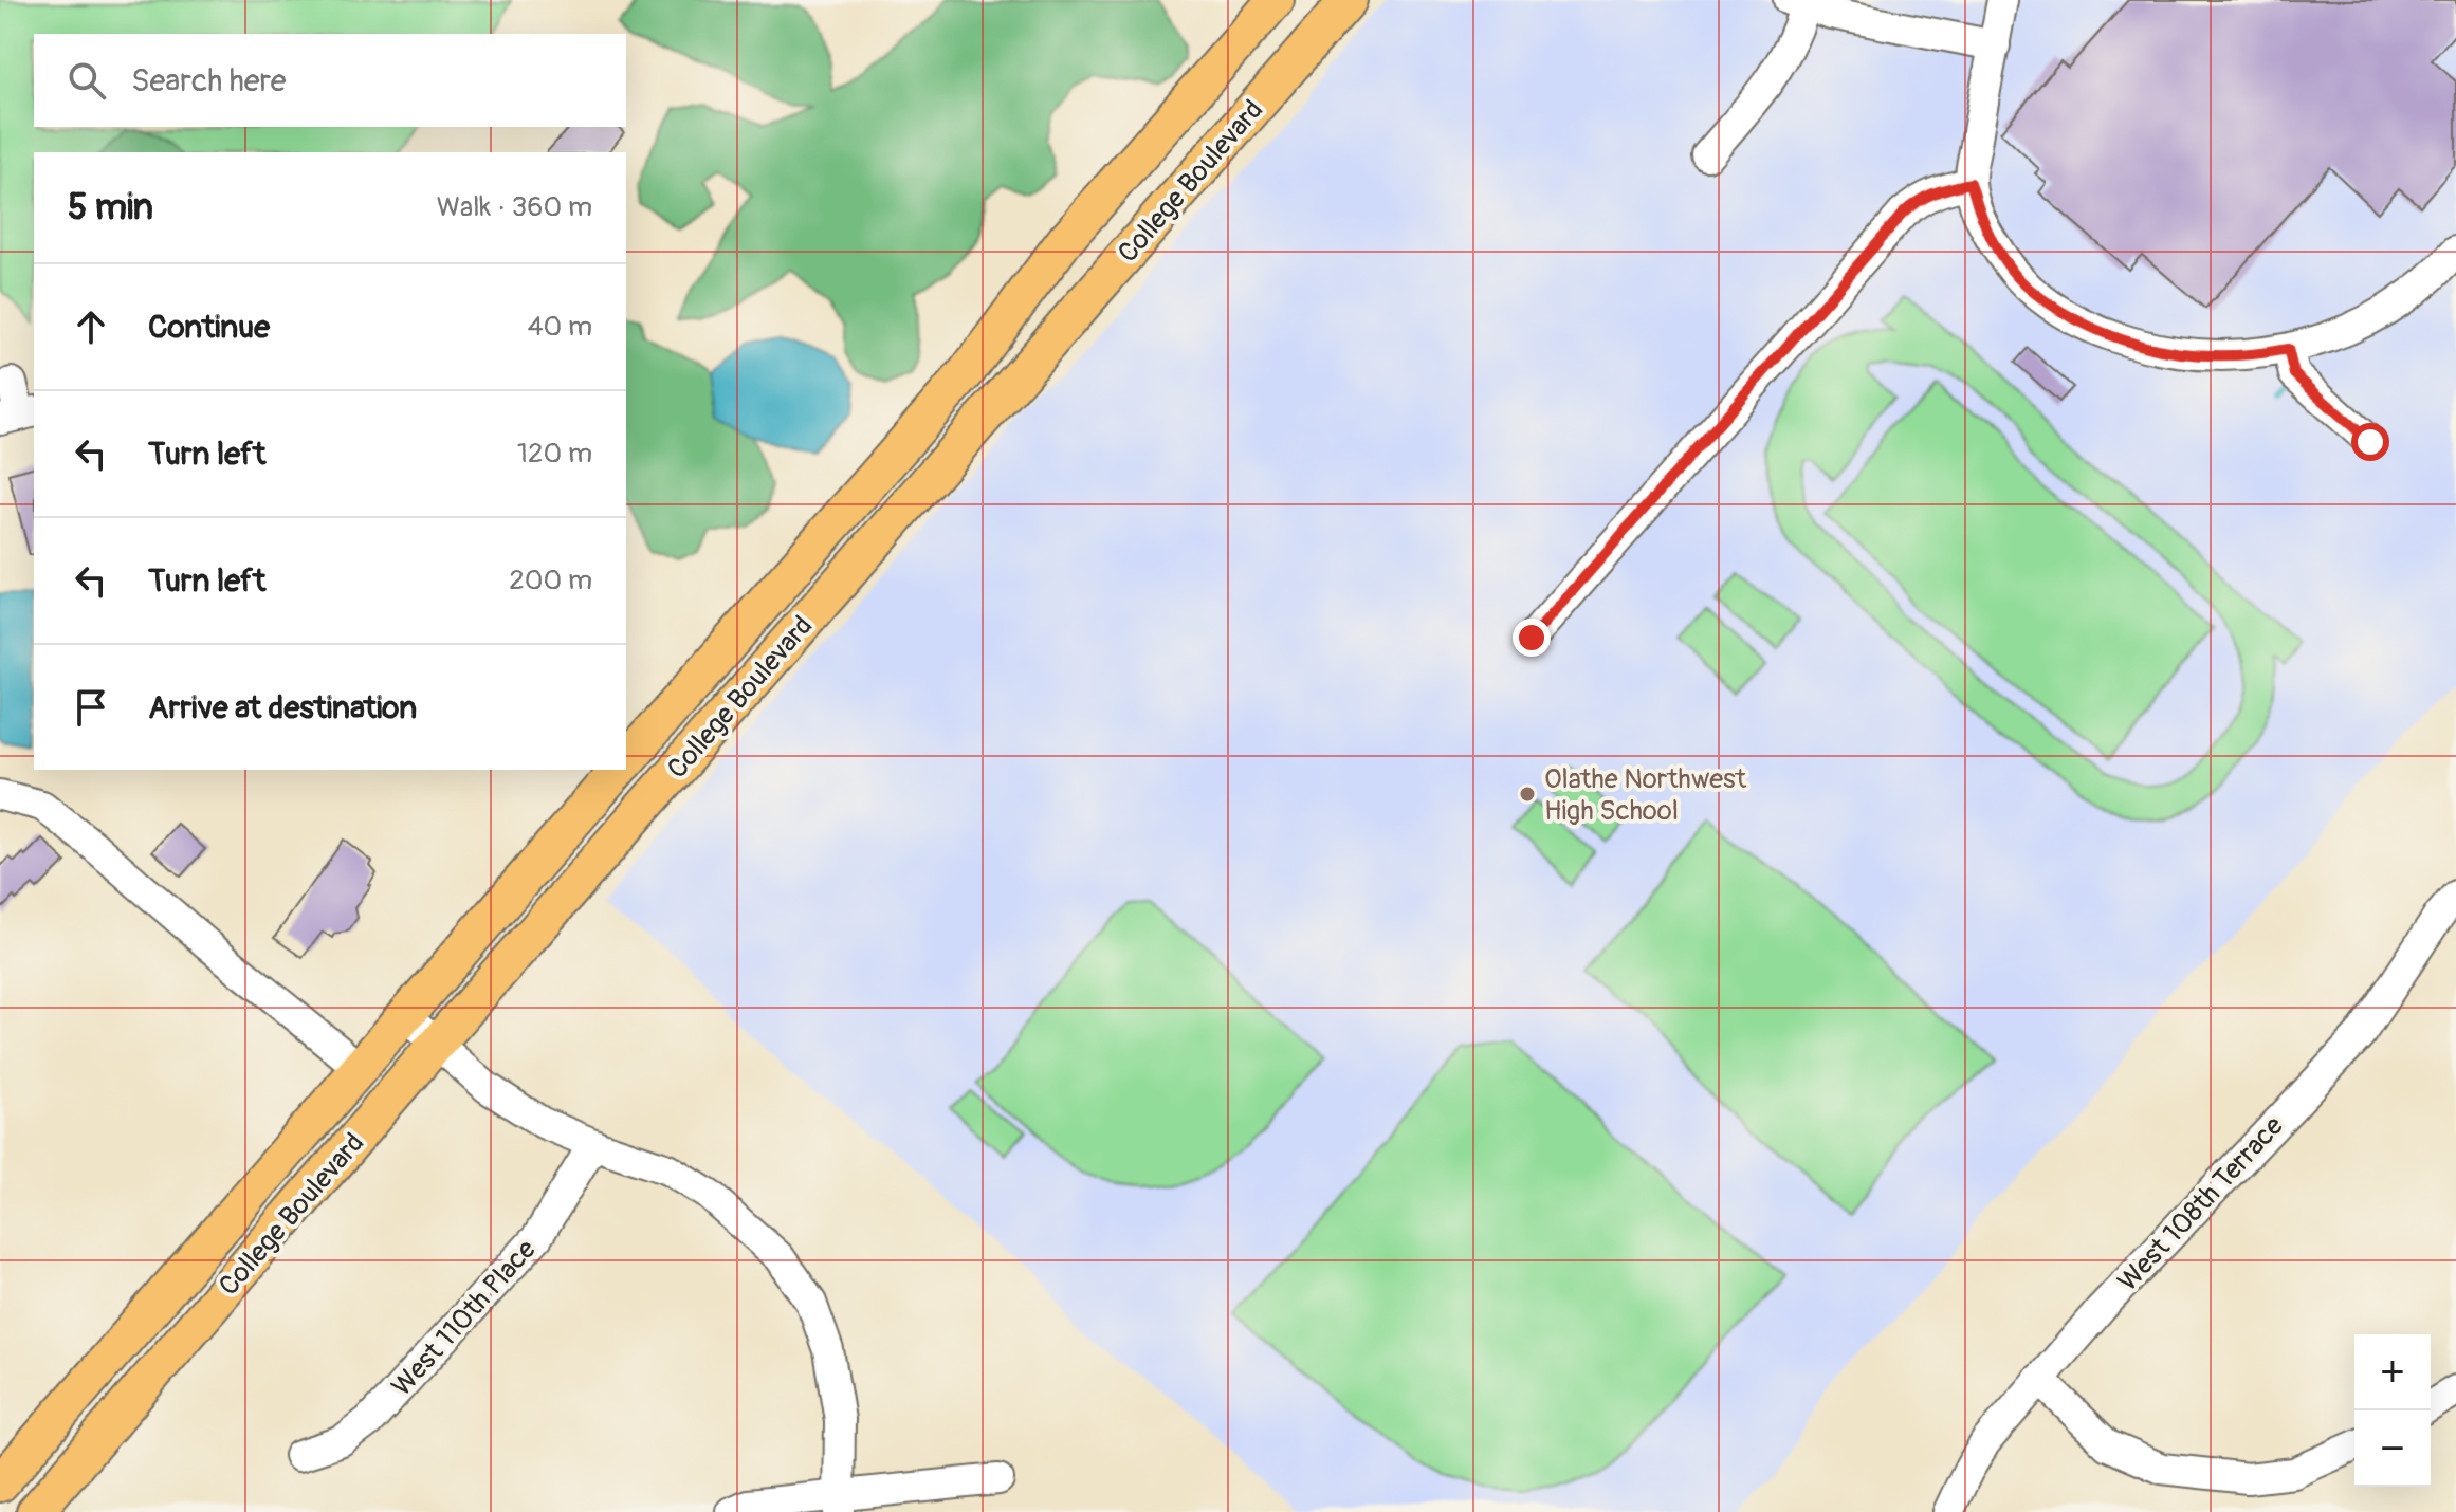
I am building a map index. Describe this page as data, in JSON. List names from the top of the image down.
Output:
{
  "streets": {
    "main road": ["College Boulevard"],
    "street": ["West 108th Terrace", "West 110th Place"]
  },
  "places": ["Olathe Northwest High School"],
  "page": {
    "search": "Search here",
    "heading": ["5 min", "Walk · 360 m"],
    "list": [
      ["Continue", "40 m"],
      ["Turn left", "120 m"],
      ["Turn left", "200 m"],
      "Arrive at destination"
    ],
    "map_buttons": ["+", "−"]
  }
}
